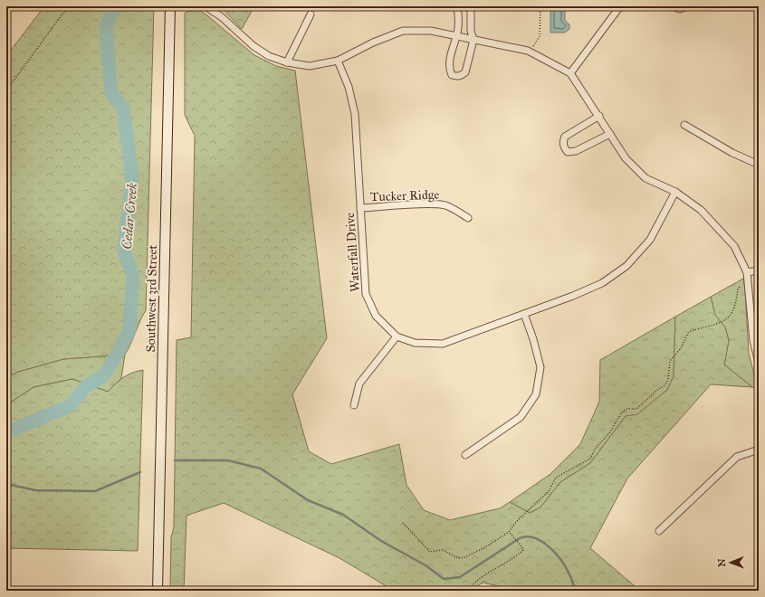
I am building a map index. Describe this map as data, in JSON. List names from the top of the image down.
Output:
{
  "streets": {
    "main road": ["Southwest 3rd Street"],
    "street": ["Tucker Ridge", "Waterfall Drive"]
  },
  "crossings": [
    ["Tucker Ridge", "Waterfall Drive"]
  ],
  "water": ["Cedar Creek"],
  "north": "left"
}
